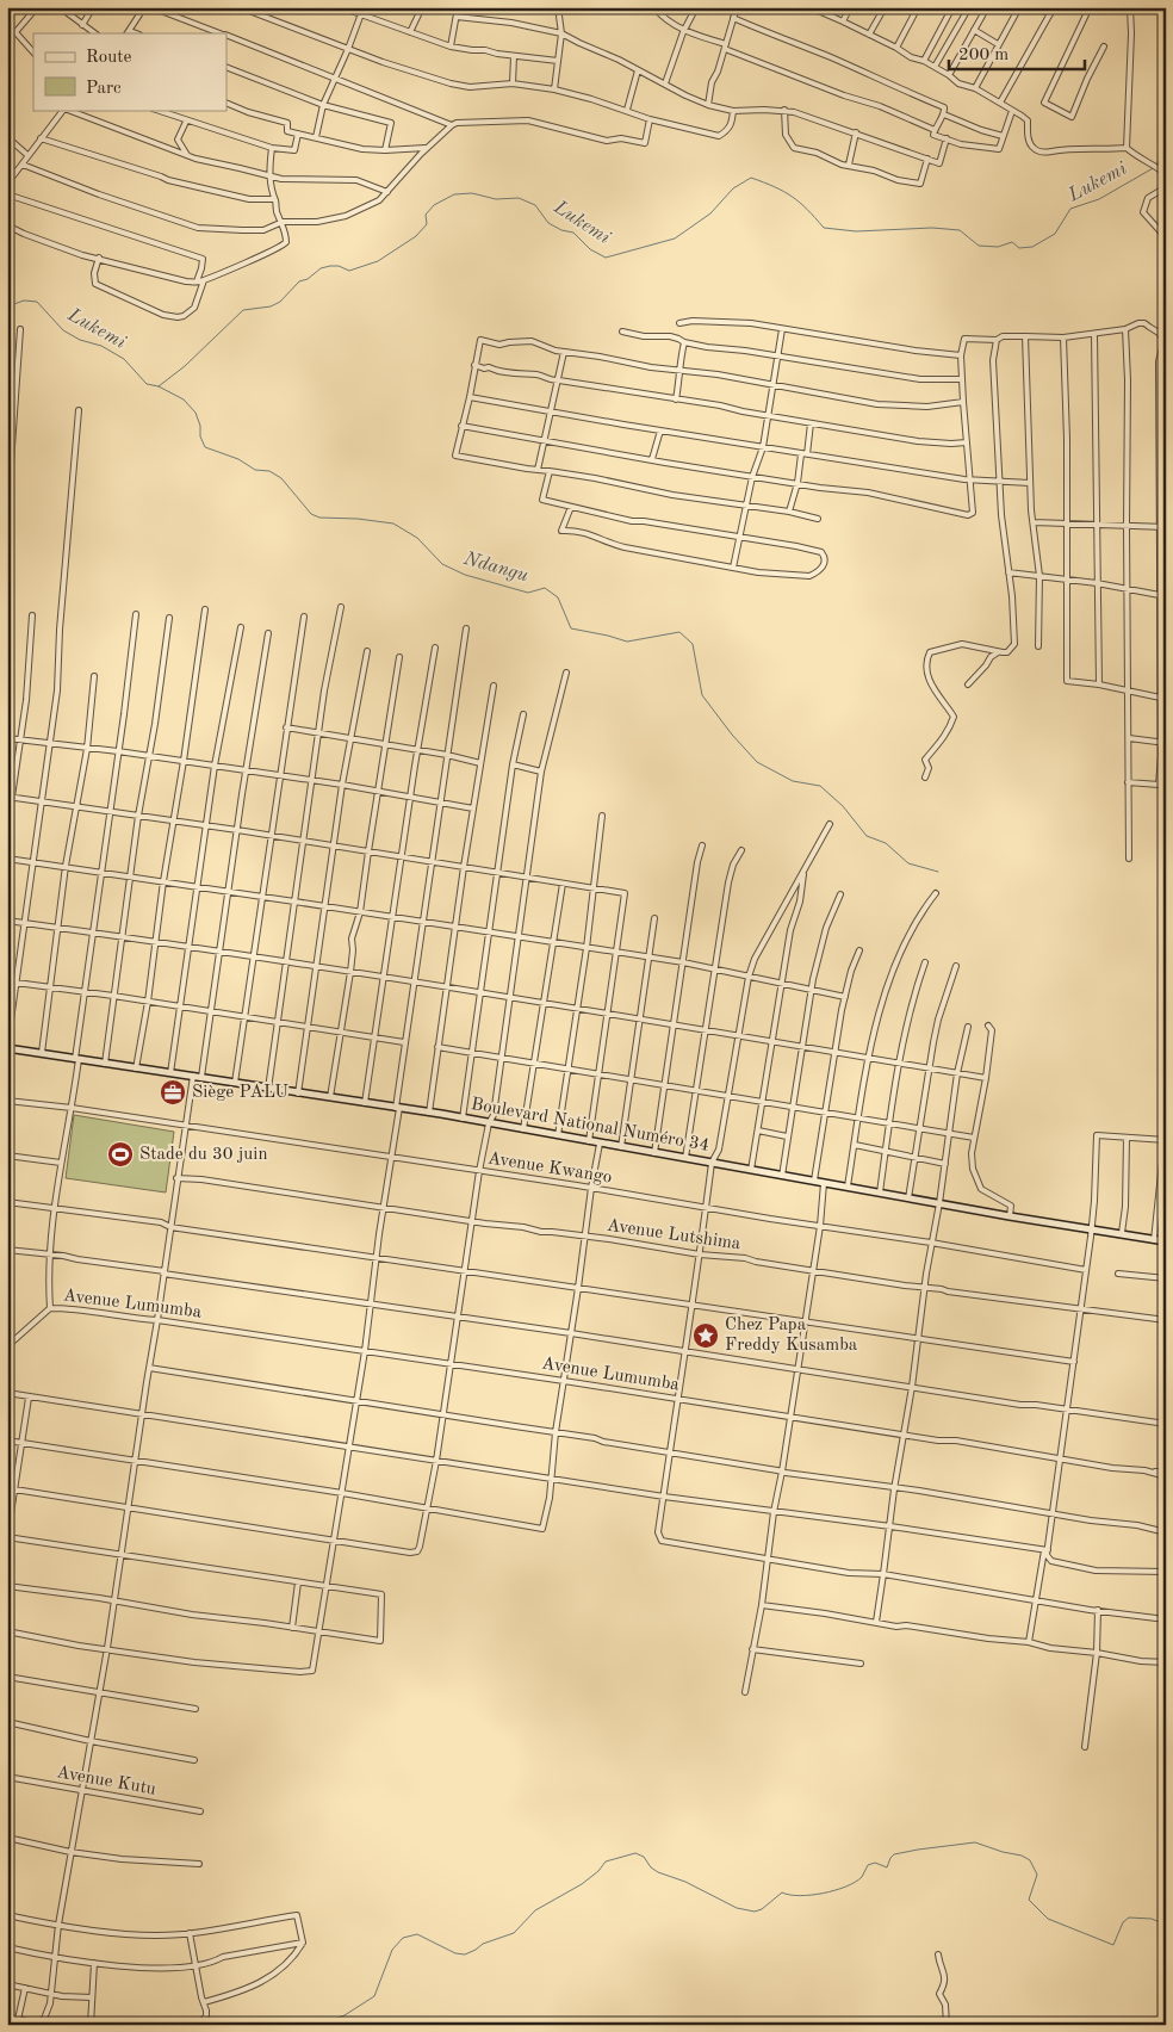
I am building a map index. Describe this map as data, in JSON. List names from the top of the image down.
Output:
{
  "streets": {
    "main road": ["Boulevard National Numéro 34"],
    "street": [
      "Avenue Kwango",
      "Avenue Lutshima",
      "Avenue Lumumba",
      "Avenue Kutu"
    ]
  },
  "water": ["Lukemi", "Ndangu"],
  "places": {
    "office": ["Siège PALU"],
    "sports": ["Stade du 30 juin"],
    "place": ["Chez Papa Freddy Kusamba"]
  },
  "legend": ["Route", "Parc"],
  "scale_bar": "200 m"
}
